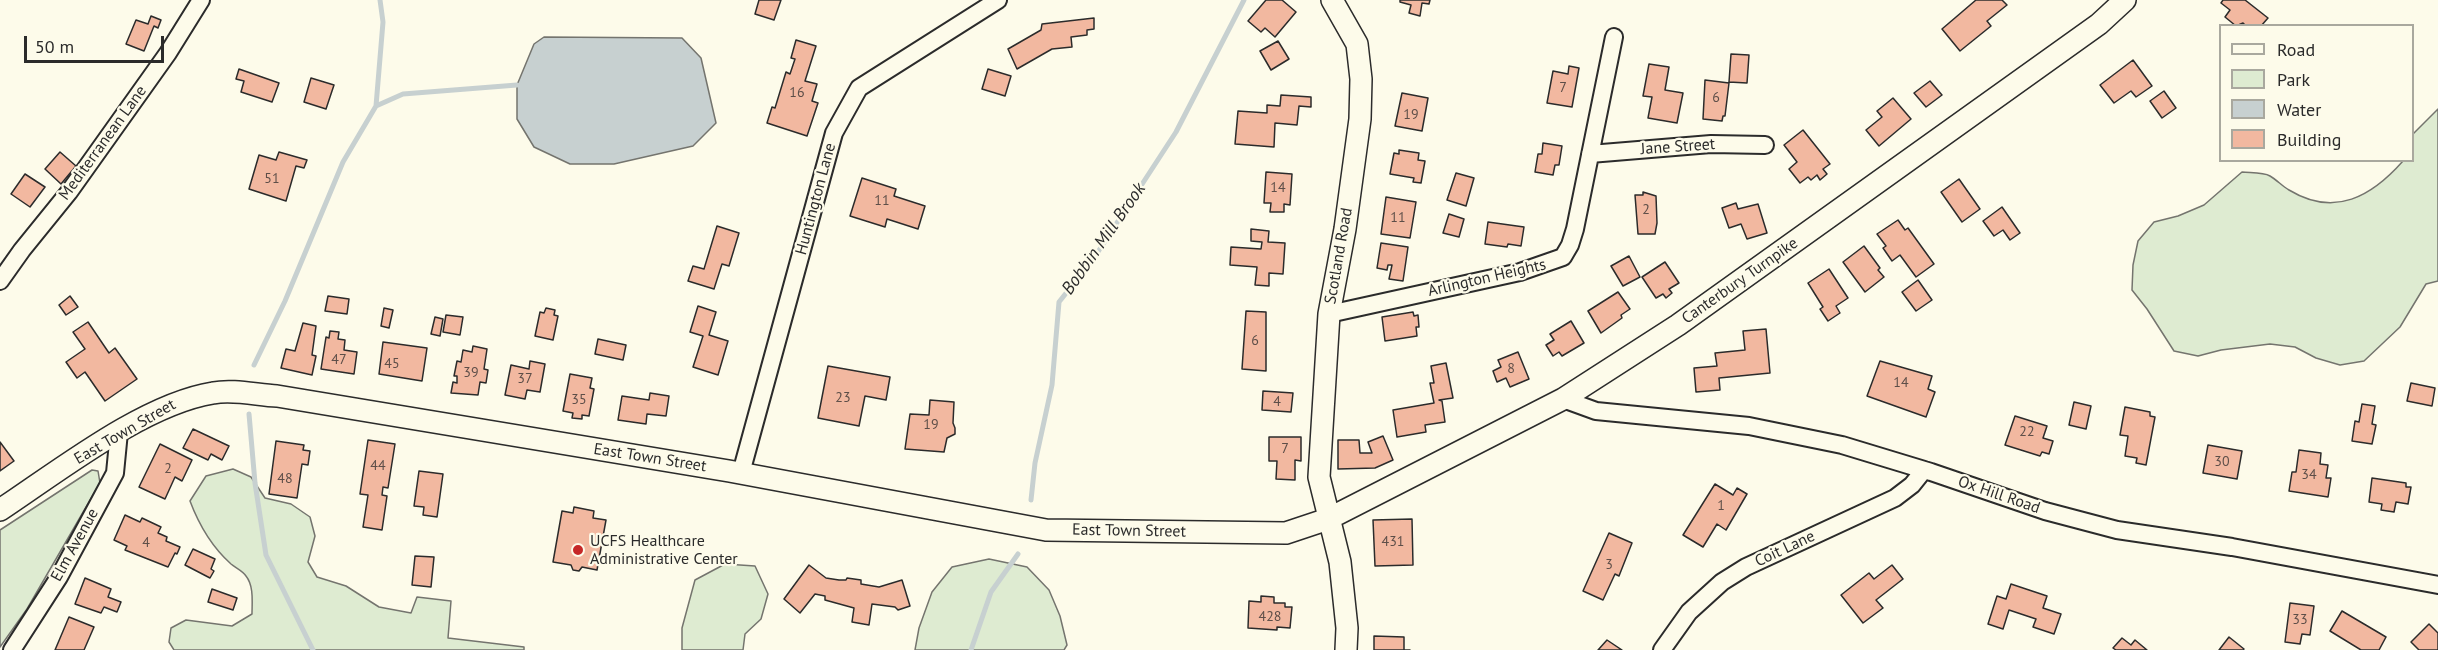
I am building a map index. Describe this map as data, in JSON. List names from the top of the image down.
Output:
{
  "streets": {
    "street": [
      "Mediterranean Lane",
      "Jane Street",
      "Huntington Lane",
      "Scotland Road",
      "Arlington Heights",
      "Canterbury Turnpike",
      "East Town Street",
      "Ox Hill Road",
      "Elm Avenue",
      "Coit Lane"
    ]
  },
  "crossings": [
    ["Jane Street", "Arlington Heights"],
    ["Huntington Lane", "East Town Street"],
    ["Scotland Road", "Arlington Heights"],
    ["Scotland Road", "Canterbury Turnpike"],
    ["Scotland Road", "East Town Street"],
    ["Canterbury Turnpike", "East Town Street"],
    ["Canterbury Turnpike", "Ox Hill Road"],
    ["East Town Street", "Elm Avenue"],
    ["Ox Hill Road", "Coit Lane"]
  ],
  "water": ["Bobbin Mill Brook"],
  "places": ["UCFS Healthcare Administrative Center"],
  "house_numbers": [
    "7",
    "16",
    "6",
    "19",
    "51",
    "14",
    "11",
    "2",
    "11",
    "6",
    "47",
    "45",
    "8",
    "39",
    "37",
    "14",
    "23",
    "35",
    "4",
    "19",
    "22",
    "7",
    "30",
    "44",
    "2",
    "34",
    "48",
    "1",
    "431",
    "4",
    "3",
    "428",
    "33"
  ],
  "legend": [
    "Road",
    "Park",
    "Water",
    "Building"
  ],
  "scale_bar": "50 m"
}
